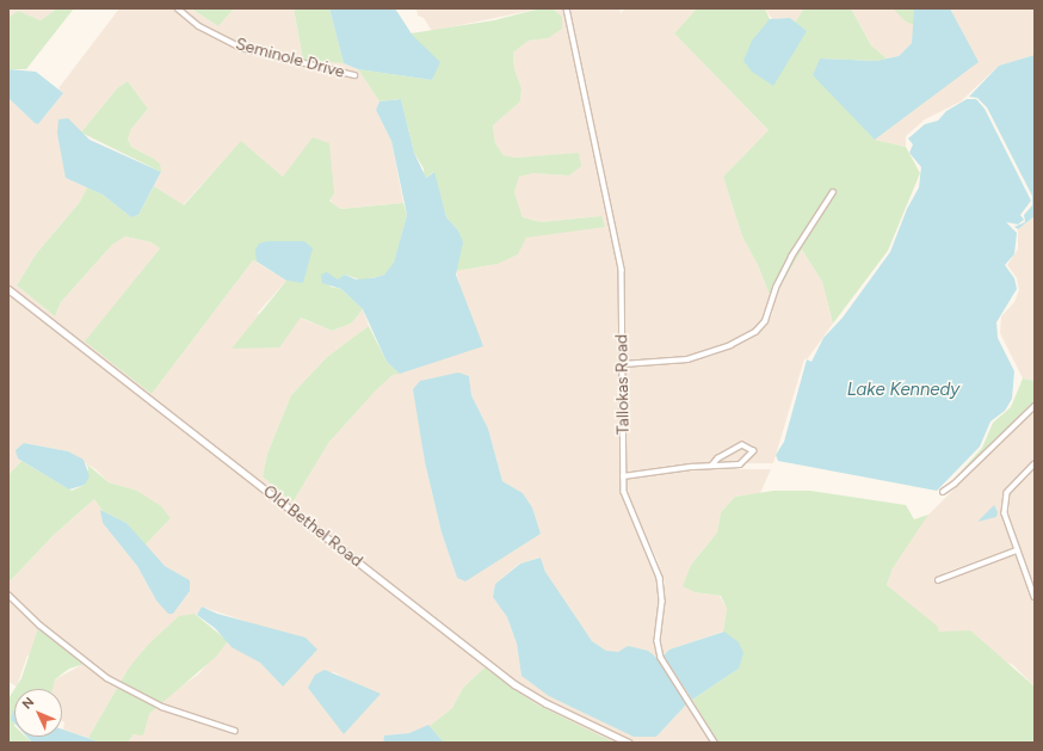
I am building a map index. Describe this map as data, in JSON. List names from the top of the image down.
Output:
{
  "streets": {
    "street": ["Seminole Drive", "Tallokas Road", "Old Bethel Road"]
  },
  "water": ["Lake Kennedy"],
  "north": "top left"
}
